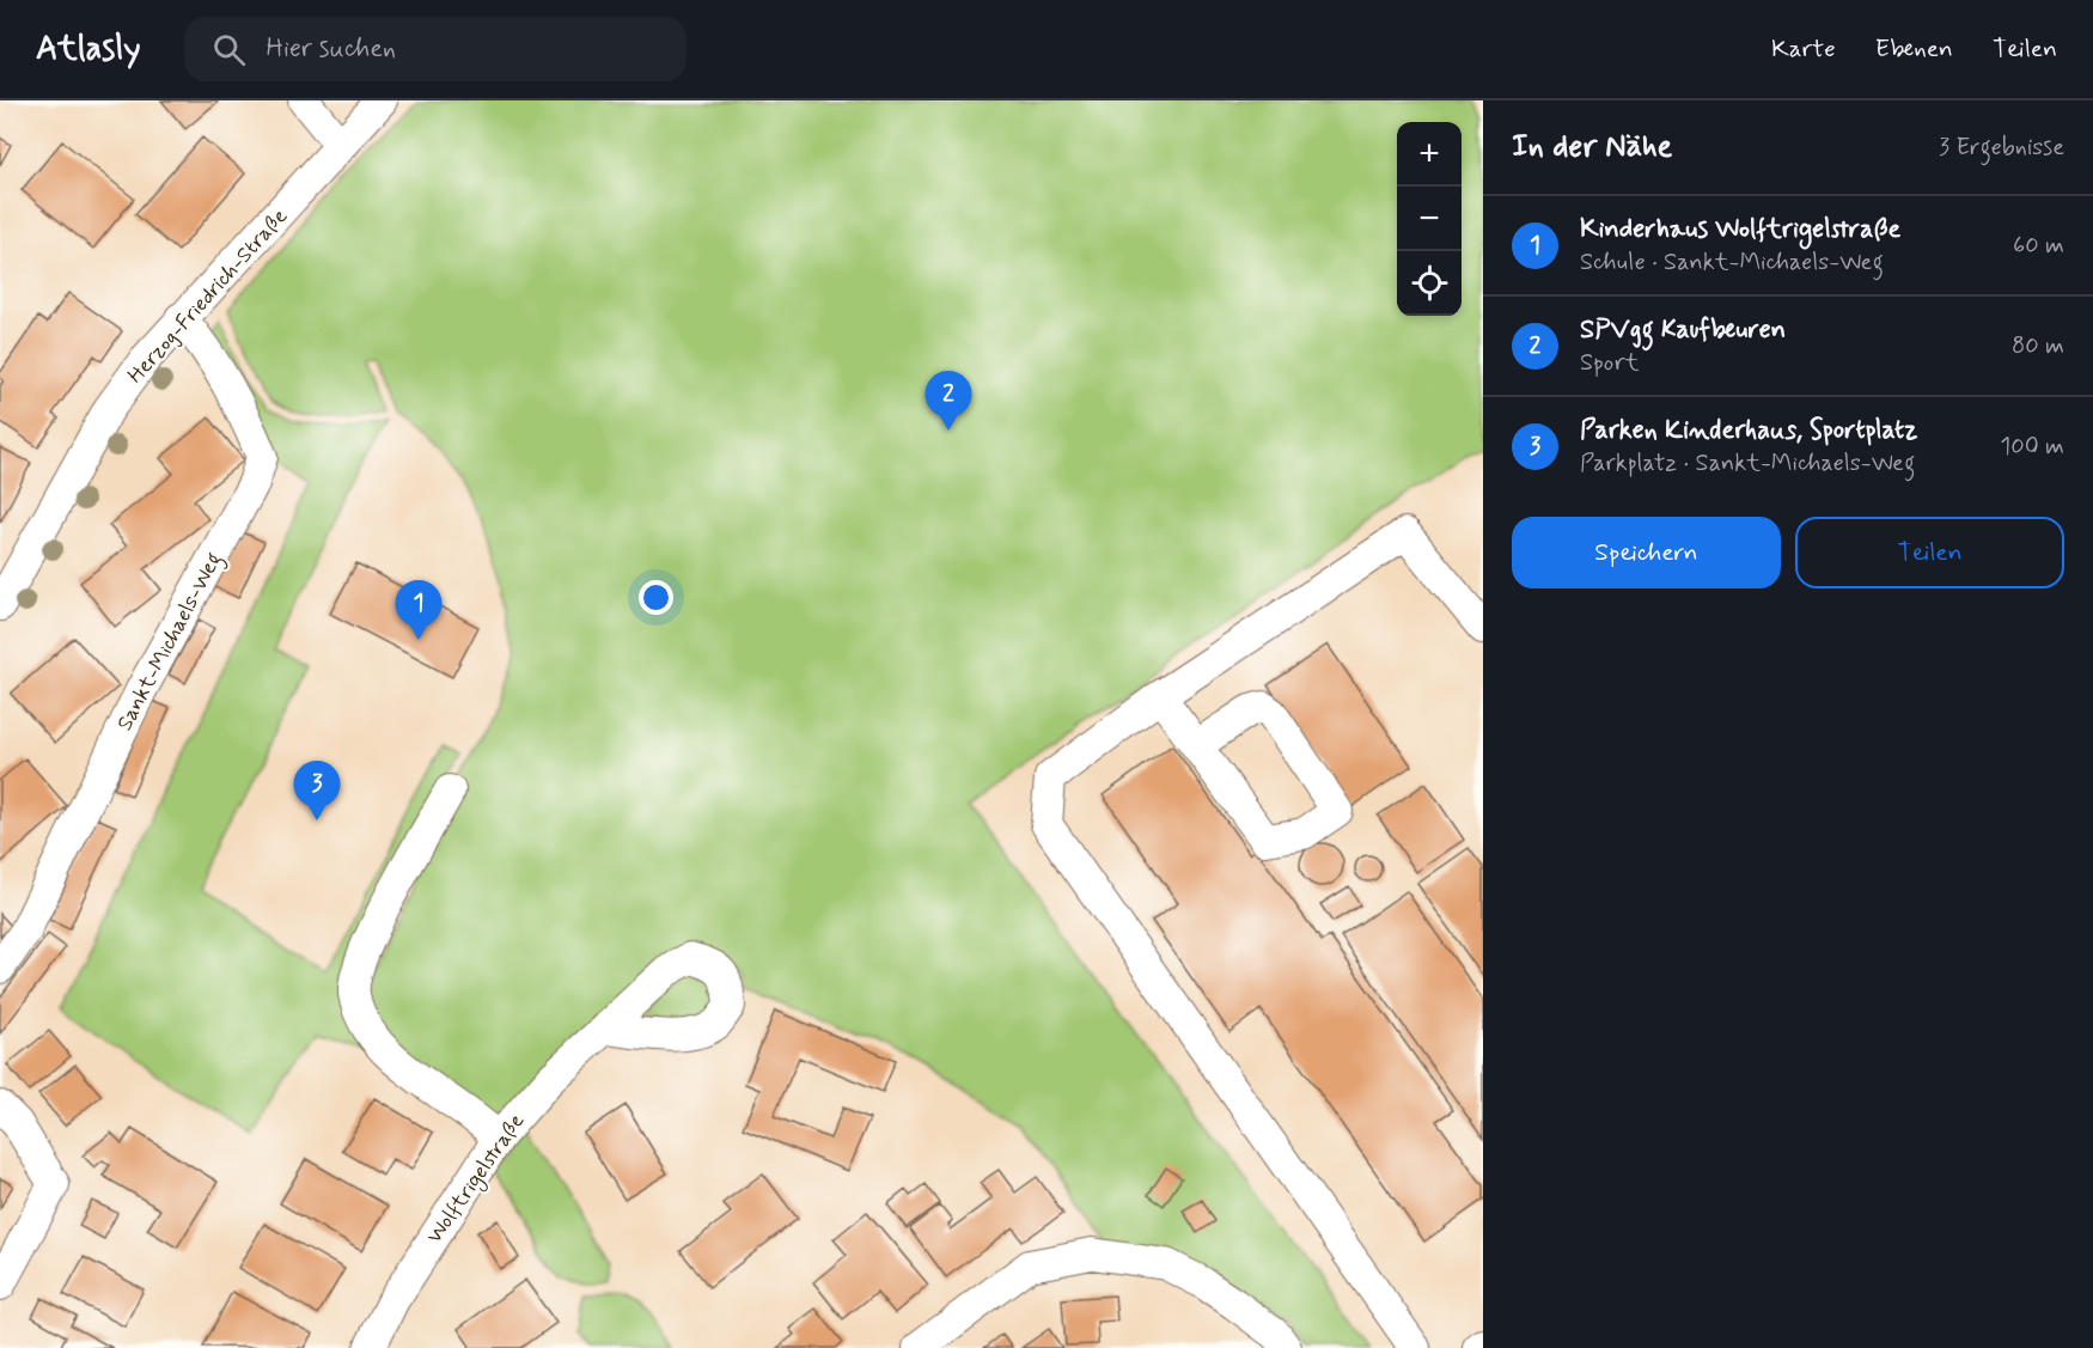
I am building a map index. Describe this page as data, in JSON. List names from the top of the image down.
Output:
{
  "streets": {
    "street": ["Herzog-Friedrich-Straße", "Sankt-Michaels-Weg", "Wolftrigelstraße"]
  },
  "crossings": [
    ["Herzog-Friedrich-Straße", "Sankt-Michaels-Weg"]
  ],
  "page": {
    "header": "Atlasly",
    "search": "Hier suchen",
    "nav": ["Karte", "Ebenen", "Teilen"],
    "heading": ["In der Nähe", "3 Ergebnisse"],
    "map_buttons": ["+", "−"],
    "list": [
      {
        "mark": "1",
        "name": "Kinderhaus Wolftrigelstraße",
        "note": "Schule · Sankt-Michaels-Weg",
        "value": "60 m"
      },
      {
        "mark": "2",
        "name": "SPVgg Kaufbeuren",
        "note": "Sport",
        "value": "80 m"
      },
      {
        "mark": "3",
        "name": "Parken Kinderhaus, Sportplatz",
        "note": "Parkplatz · Sankt-Michaels-Weg",
        "value": "100 m"
      }
    ],
    "pins": ["2", "1", "3"],
    "buttons": ["Speichern", "Teilen"]
  }
}
